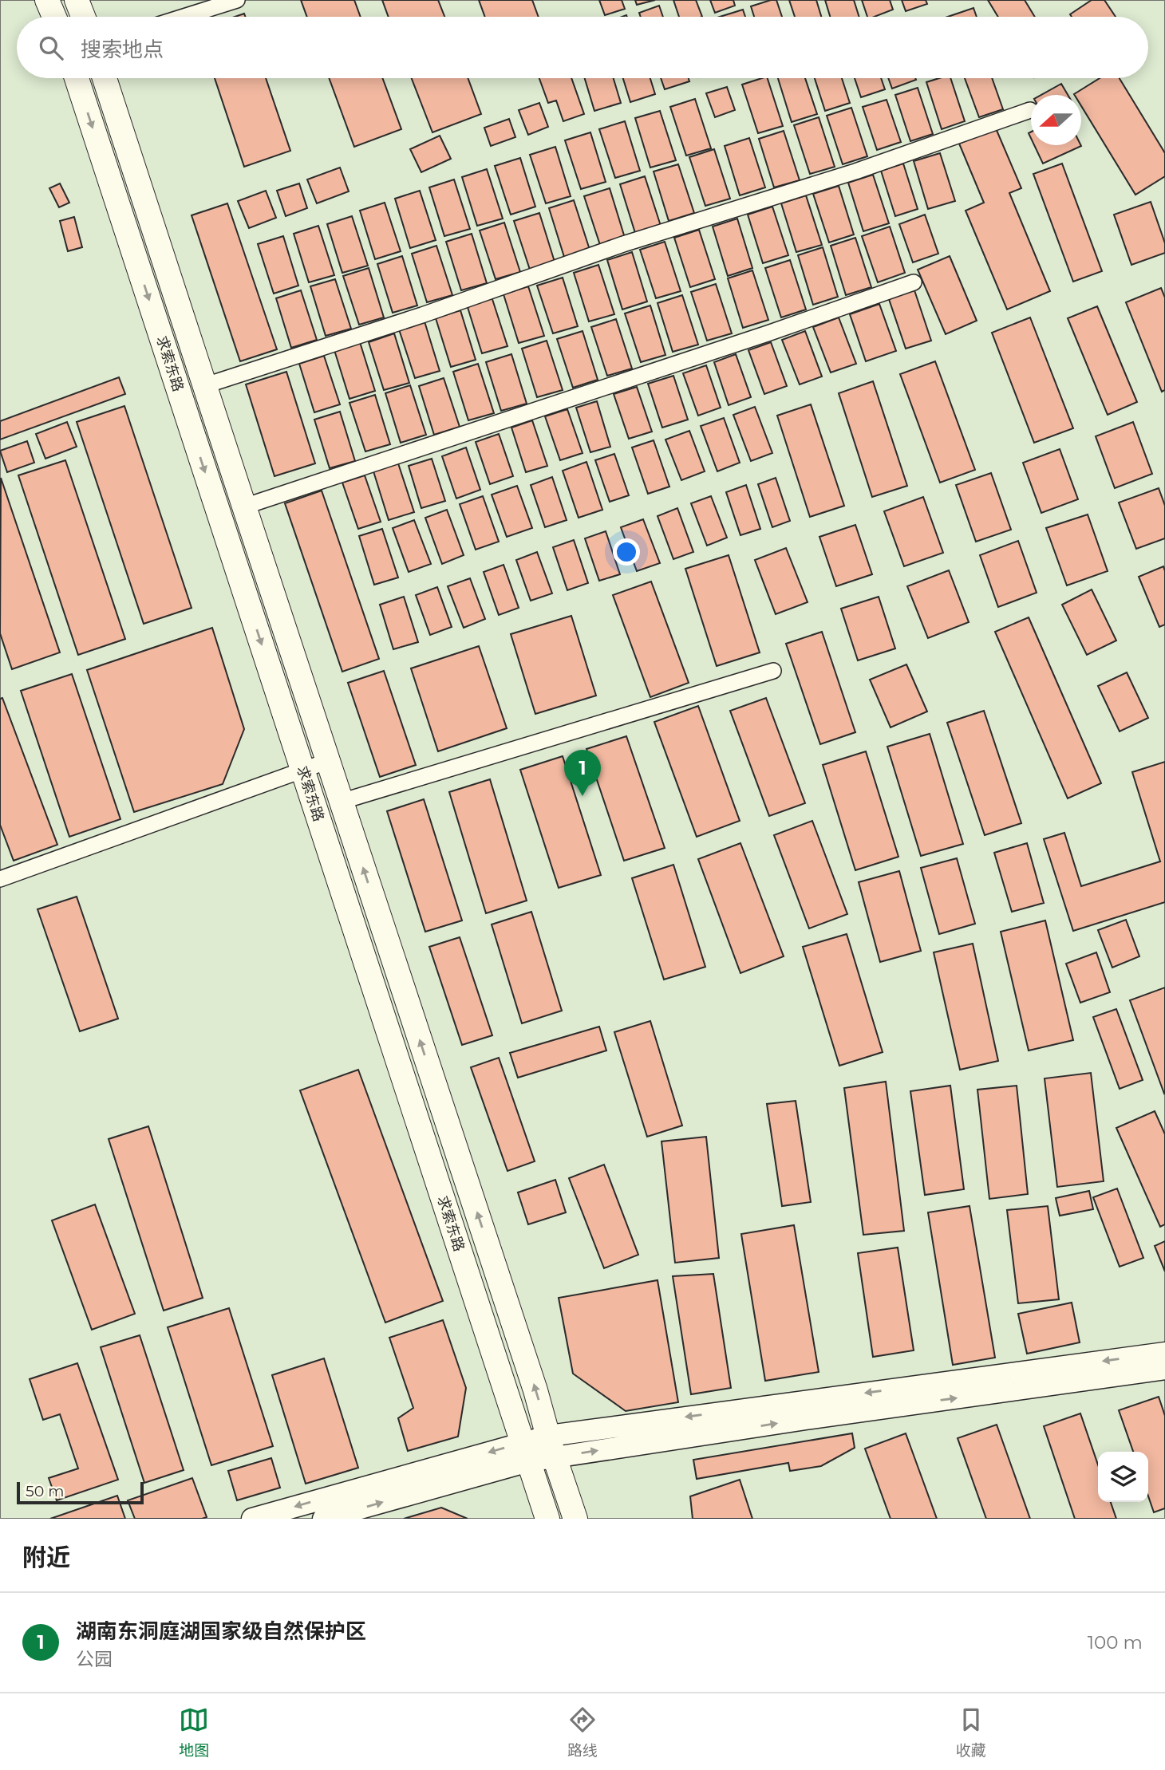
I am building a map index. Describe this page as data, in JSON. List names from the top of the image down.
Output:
{
  "streets": {
    "main road": ["求索东路"]
  },
  "scale_bar": "50 m",
  "north": "left",
  "page": {
    "search": "搜索地点",
    "pins": "1",
    "scale": "50 m",
    "heading": "附近",
    "list": [
      {
        "mark": "1",
        "name": "湖南东洞庭湖国家级自然保护区",
        "note": "公园",
        "value": "100 m"
      }
    ],
    "nav": ["地图", "路线", "收藏"]
  }
}
